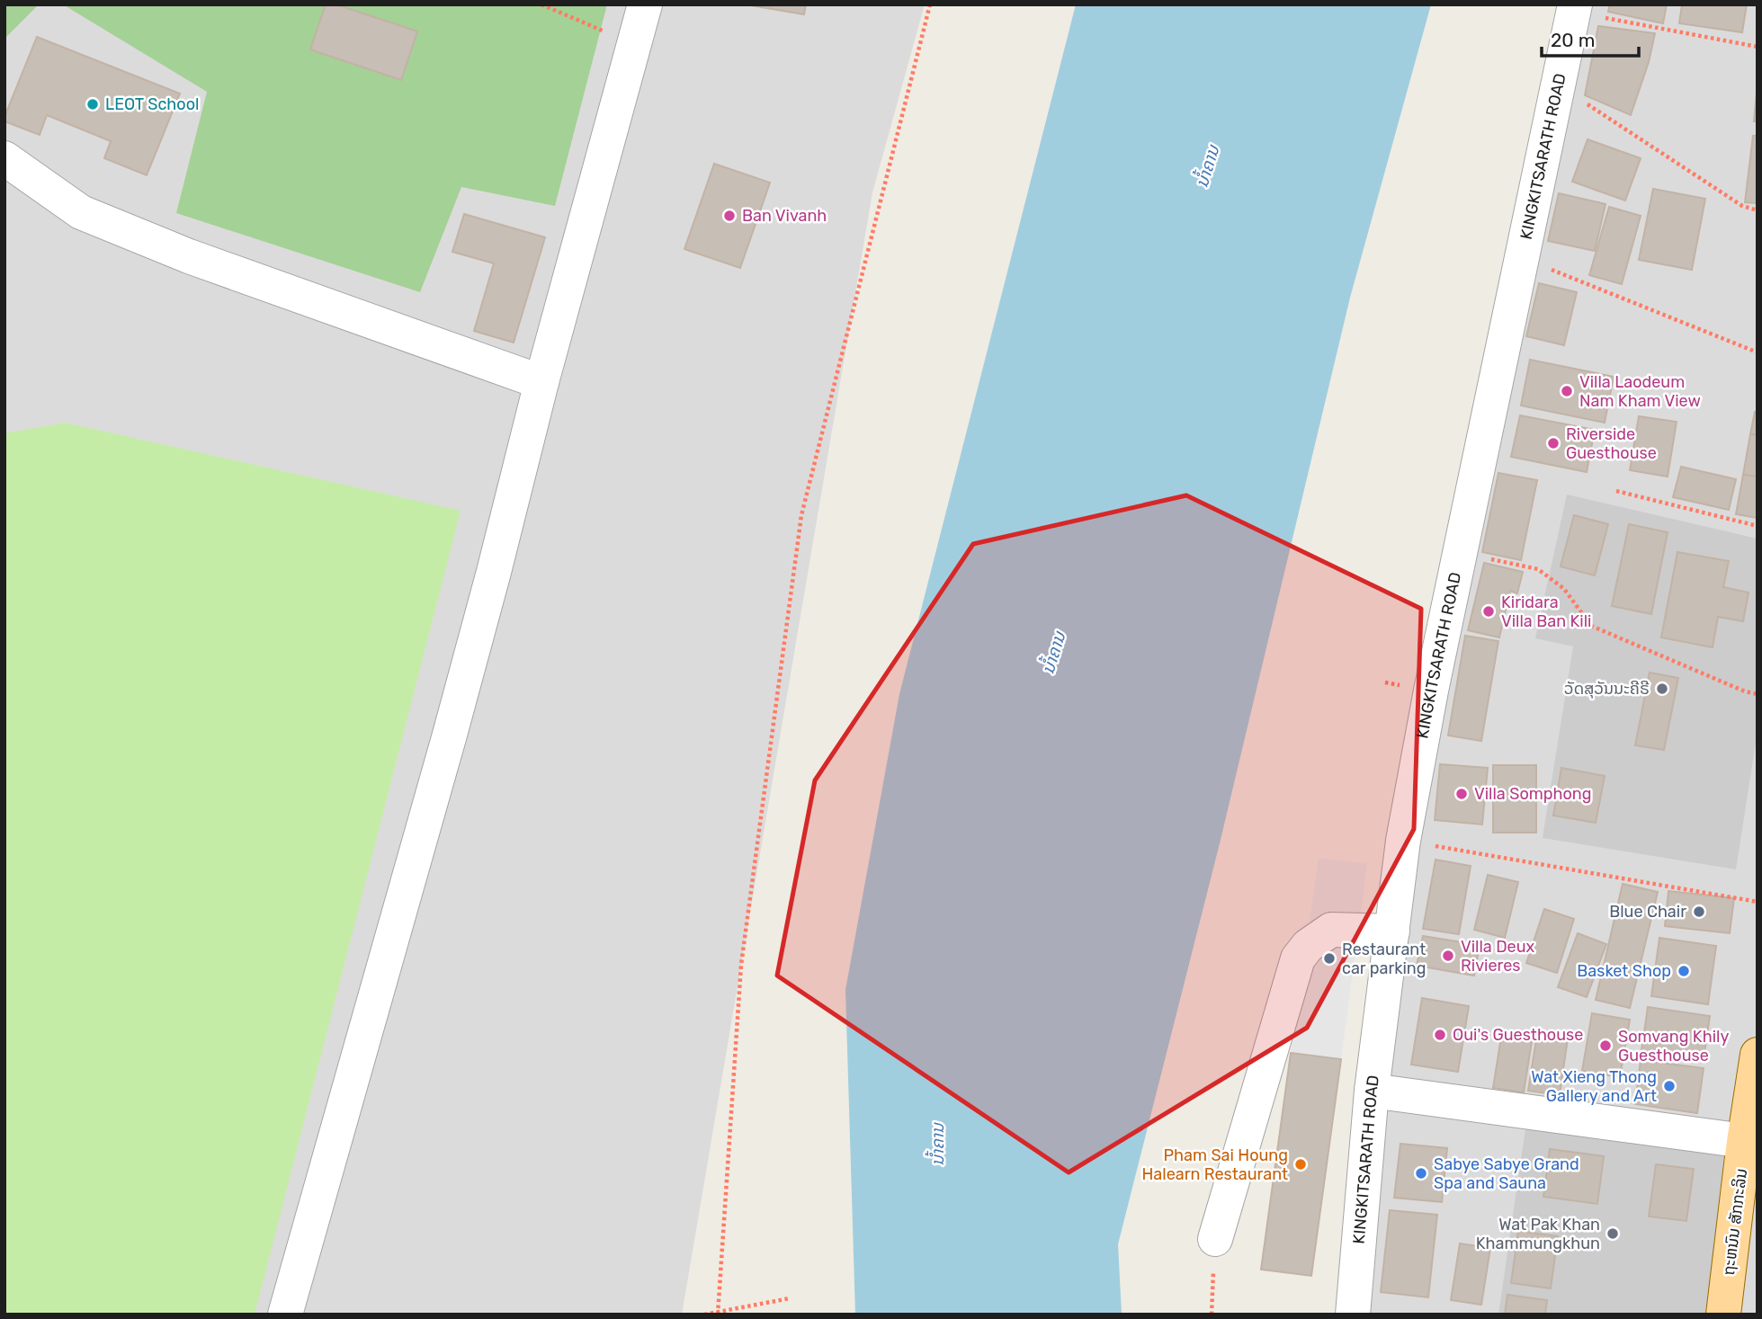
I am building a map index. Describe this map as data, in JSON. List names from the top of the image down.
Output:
{
  "streets": {
    "main road": ["ຖະຫນົນ ສັກກະລິນ"],
    "street": ["KINGKITSARATH ROAD"]
  },
  "water": ["ນ້ຳຄານ"],
  "places": [
    "LEOT School",
    "Ban Vivanh",
    "Villa Laodeum Nam Kham View",
    "Riverside Guesthouse",
    "Kiridara Villa Ban Kili",
    "ວັດສຸວັນນະຄີຣີ",
    "Villa Somphong",
    "Blue Chair",
    "Villa Deux Rivieres",
    "Restaurant car parking",
    "Basket Shop",
    "Oui's Guesthouse",
    "Somvang Khily Guesthouse",
    "Wat Xieng Thong Gallery and Art",
    "Pham Sai Houng Halearn Restaurant",
    "Sabye Sabye Grand Spa and Sauna",
    "Wat Pak Khan Khammungkhun"
  ],
  "scale_bar": "20 m"
}
